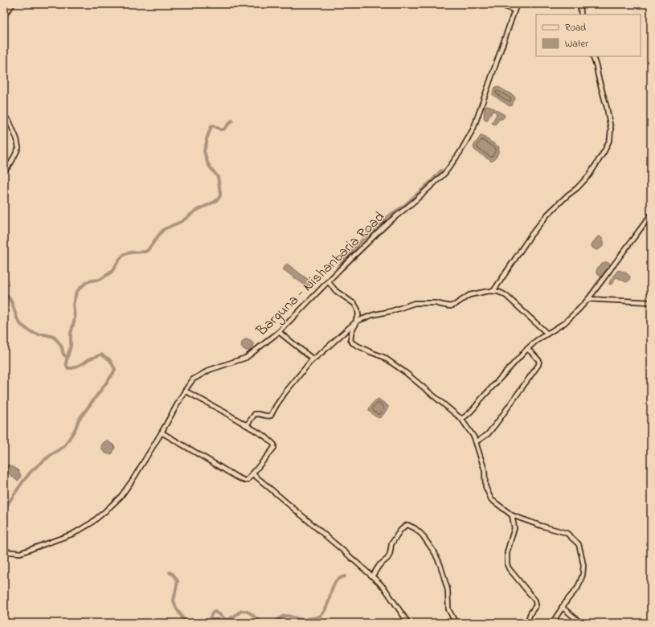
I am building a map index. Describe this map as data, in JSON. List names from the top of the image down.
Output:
{
  "streets": {
    "street": ["Barguna - Nishanbaria Road"]
  },
  "legend": ["Road", "Water"]
}
